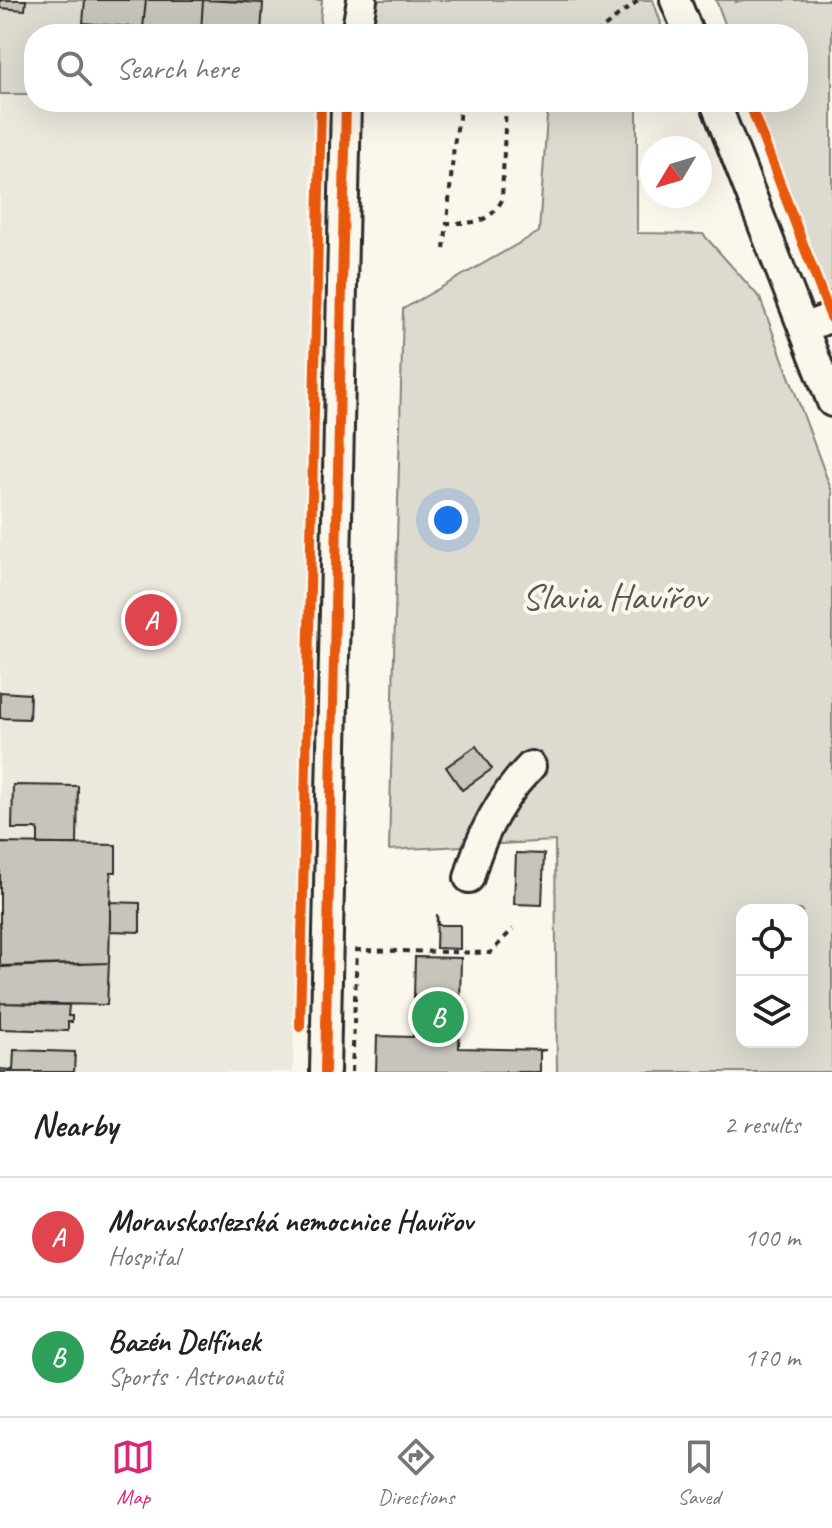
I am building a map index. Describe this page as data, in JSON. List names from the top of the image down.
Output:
{
  "parks": ["Slavia Havířov"],
  "north": "bottom left",
  "page": {
    "search": "Search here",
    "pins": ["A", "B"],
    "heading": ["Nearby", "2 results"],
    "list": [
      {
        "mark": "A",
        "name": "Moravskoslezská nemocnice Havířov",
        "note": "Hospital",
        "value": "100 m"
      },
      {
        "mark": "B",
        "name": "Bazén Delfínek",
        "note": "Sports · Astronautů",
        "value": "170 m"
      }
    ],
    "nav": ["Map", "Directions", "Saved"]
  }
}
